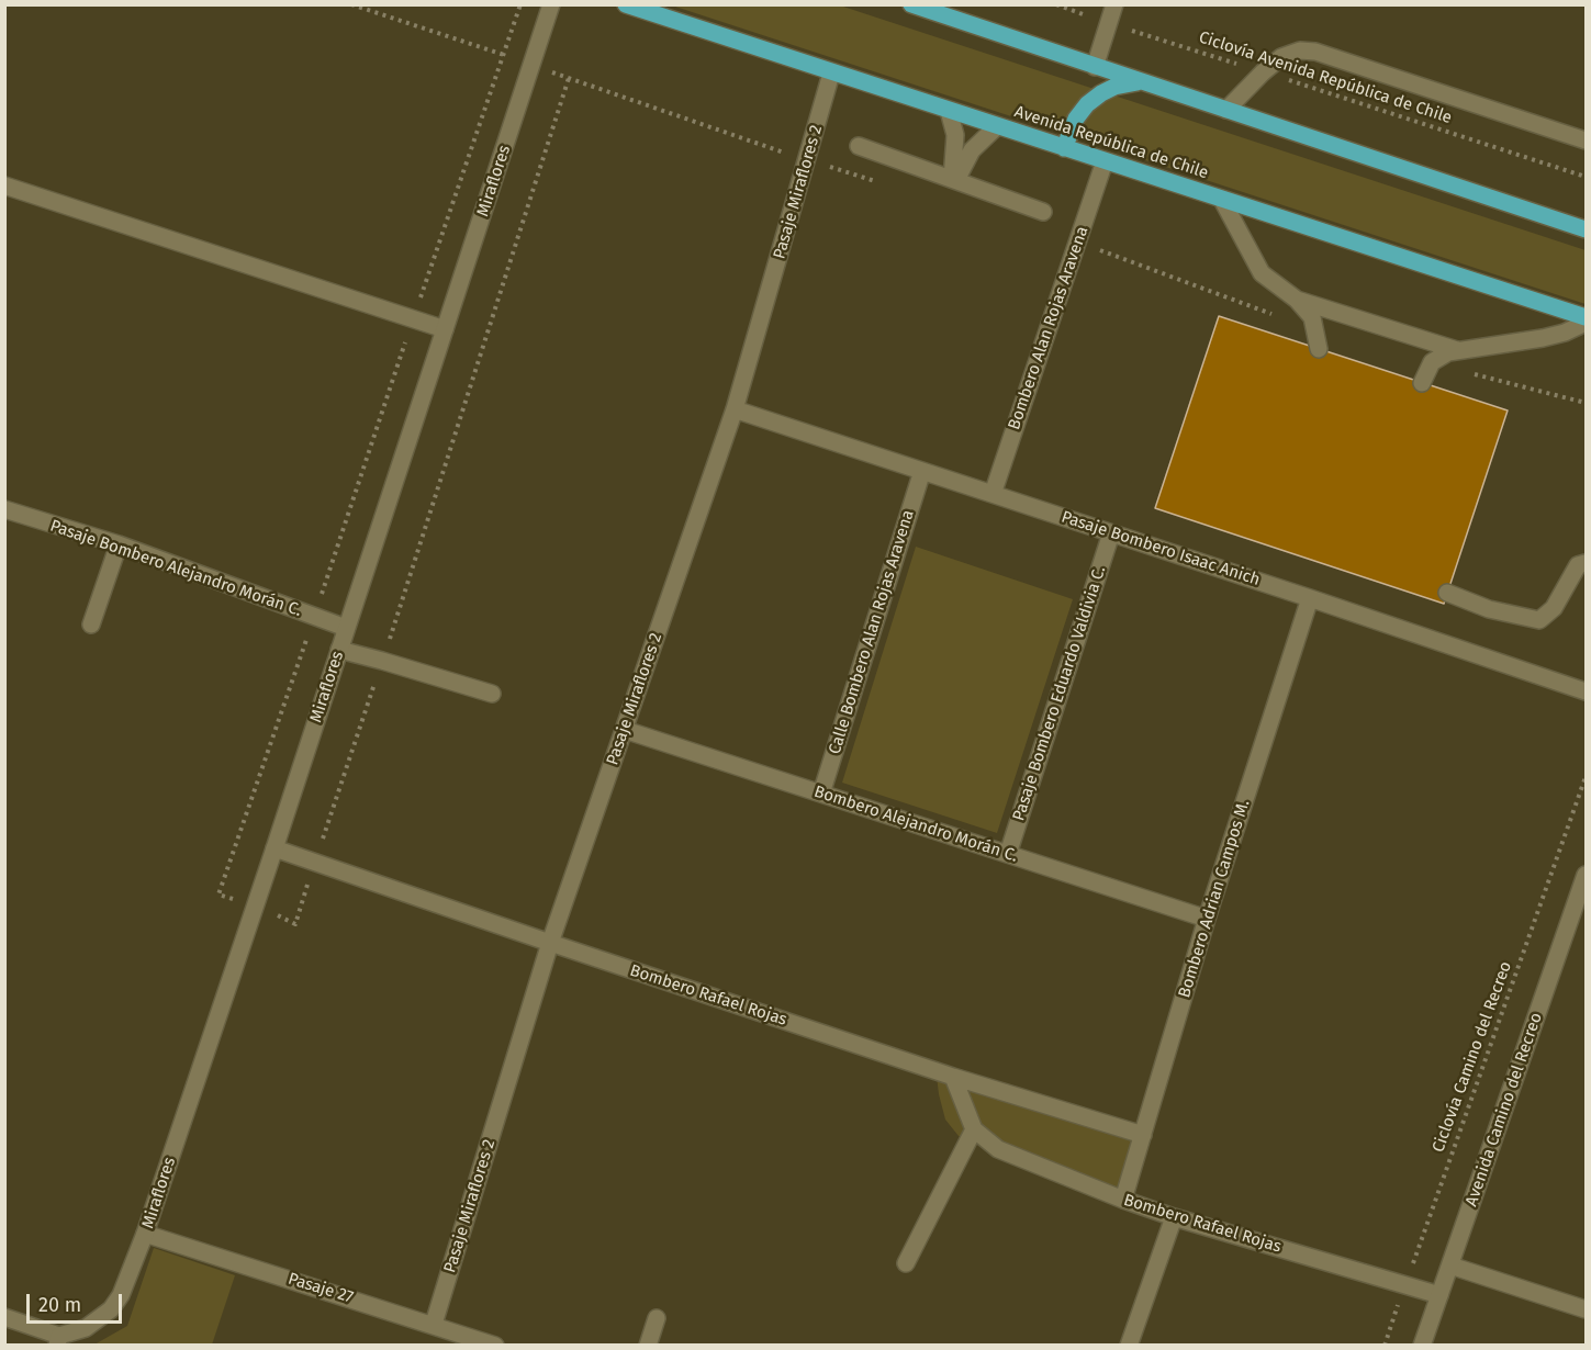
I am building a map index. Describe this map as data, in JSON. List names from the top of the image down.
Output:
{
  "streets": {
    "main road": ["Avenida República de Chile"],
    "street": [
      "Miraflores",
      "Pasaje Miraflores 2",
      "Bombero Alan Rojas Aravena",
      "Pasaje Bombero Isaac Anich",
      "Pasaje Bombero Alejandro Morán C.",
      "Calle Bombero Alan Rojas Aravena",
      "Pasaje Bombero Eduardo Valdivia C.",
      "Bombero Alejandro Morán C.",
      "Bombero Adrian Campos M.",
      "Bombero Rafael Rojas",
      "Avenida Camino del Recreo",
      "Pasaje 27"
    ],
    "path": ["Ciclovía Avenida República de Chile", "Ciclovía Camino del Recreo"]
  },
  "crossings": [
    ["Avenida República de Chile", "Pasaje Miraflores 2"],
    ["Avenida República de Chile", "Bombero Alan Rojas Aravena"],
    ["Miraflores", "Pasaje Bombero Alejandro Morán C."],
    ["Miraflores", "Bombero Rafael Rojas"],
    ["Miraflores", "Pasaje 27"],
    ["Pasaje Miraflores 2", "Pasaje Bombero Isaac Anich"],
    ["Pasaje Miraflores 2", "Bombero Alejandro Morán C."],
    ["Pasaje Miraflores 2", "Bombero Rafael Rojas"],
    ["Pasaje Miraflores 2", "Pasaje 27"],
    ["Bombero Alan Rojas Aravena", "Pasaje Bombero Isaac Anich"],
    ["Pasaje Bombero Isaac Anich", "Calle Bombero Alan Rojas Aravena"],
    ["Pasaje Bombero Isaac Anich", "Pasaje Bombero Eduardo Valdivia C."],
    ["Pasaje Bombero Isaac Anich", "Bombero Adrian Campos M."],
    ["Calle Bombero Alan Rojas Aravena", "Bombero Alejandro Morán C."],
    ["Pasaje Bombero Eduardo Valdivia C.", "Bombero Alejandro Morán C."],
    ["Bombero Alejandro Morán C.", "Bombero Adrian Campos M."],
    ["Bombero Adrian Campos M.", "Bombero Rafael Rojas"],
    ["Bombero Rafael Rojas", "Ciclovía Camino del Recreo"],
    ["Bombero Rafael Rojas", "Avenida Camino del Recreo"]
  ],
  "scale_bar": "20 m"
}
